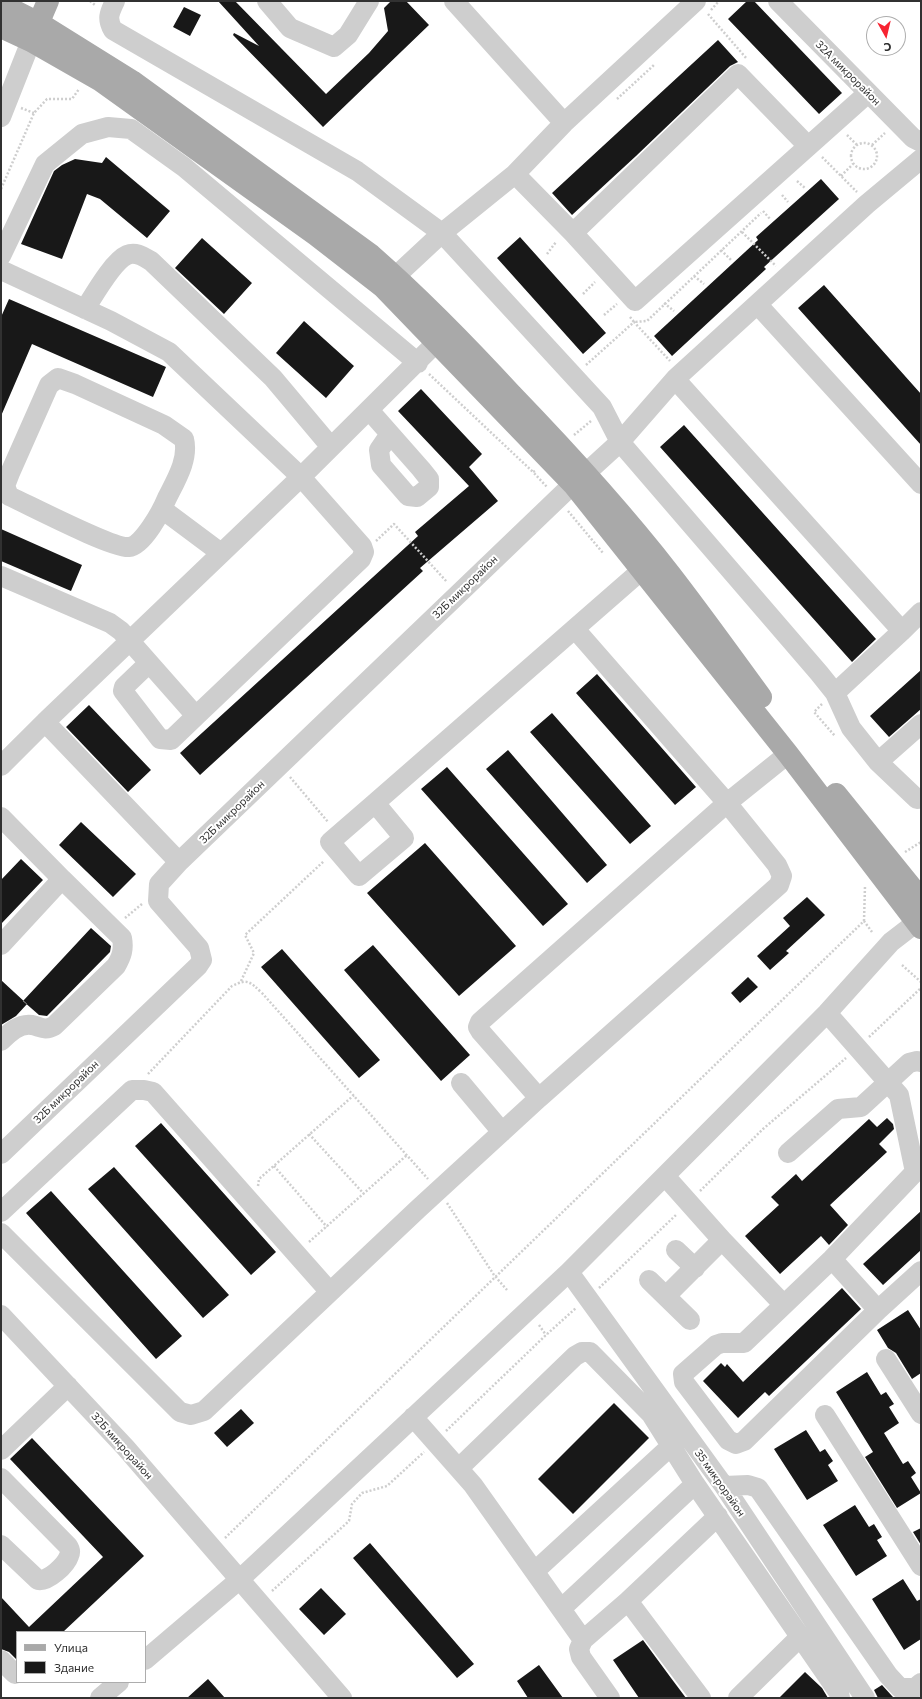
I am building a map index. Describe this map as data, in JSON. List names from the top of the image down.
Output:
{
  "streets": {
    "street": ["32А микрорайон", "32Б микрорайон", "35 микрорайон"]
  },
  "legend": ["Улица", "Здание"],
  "north": "bottom"
}
